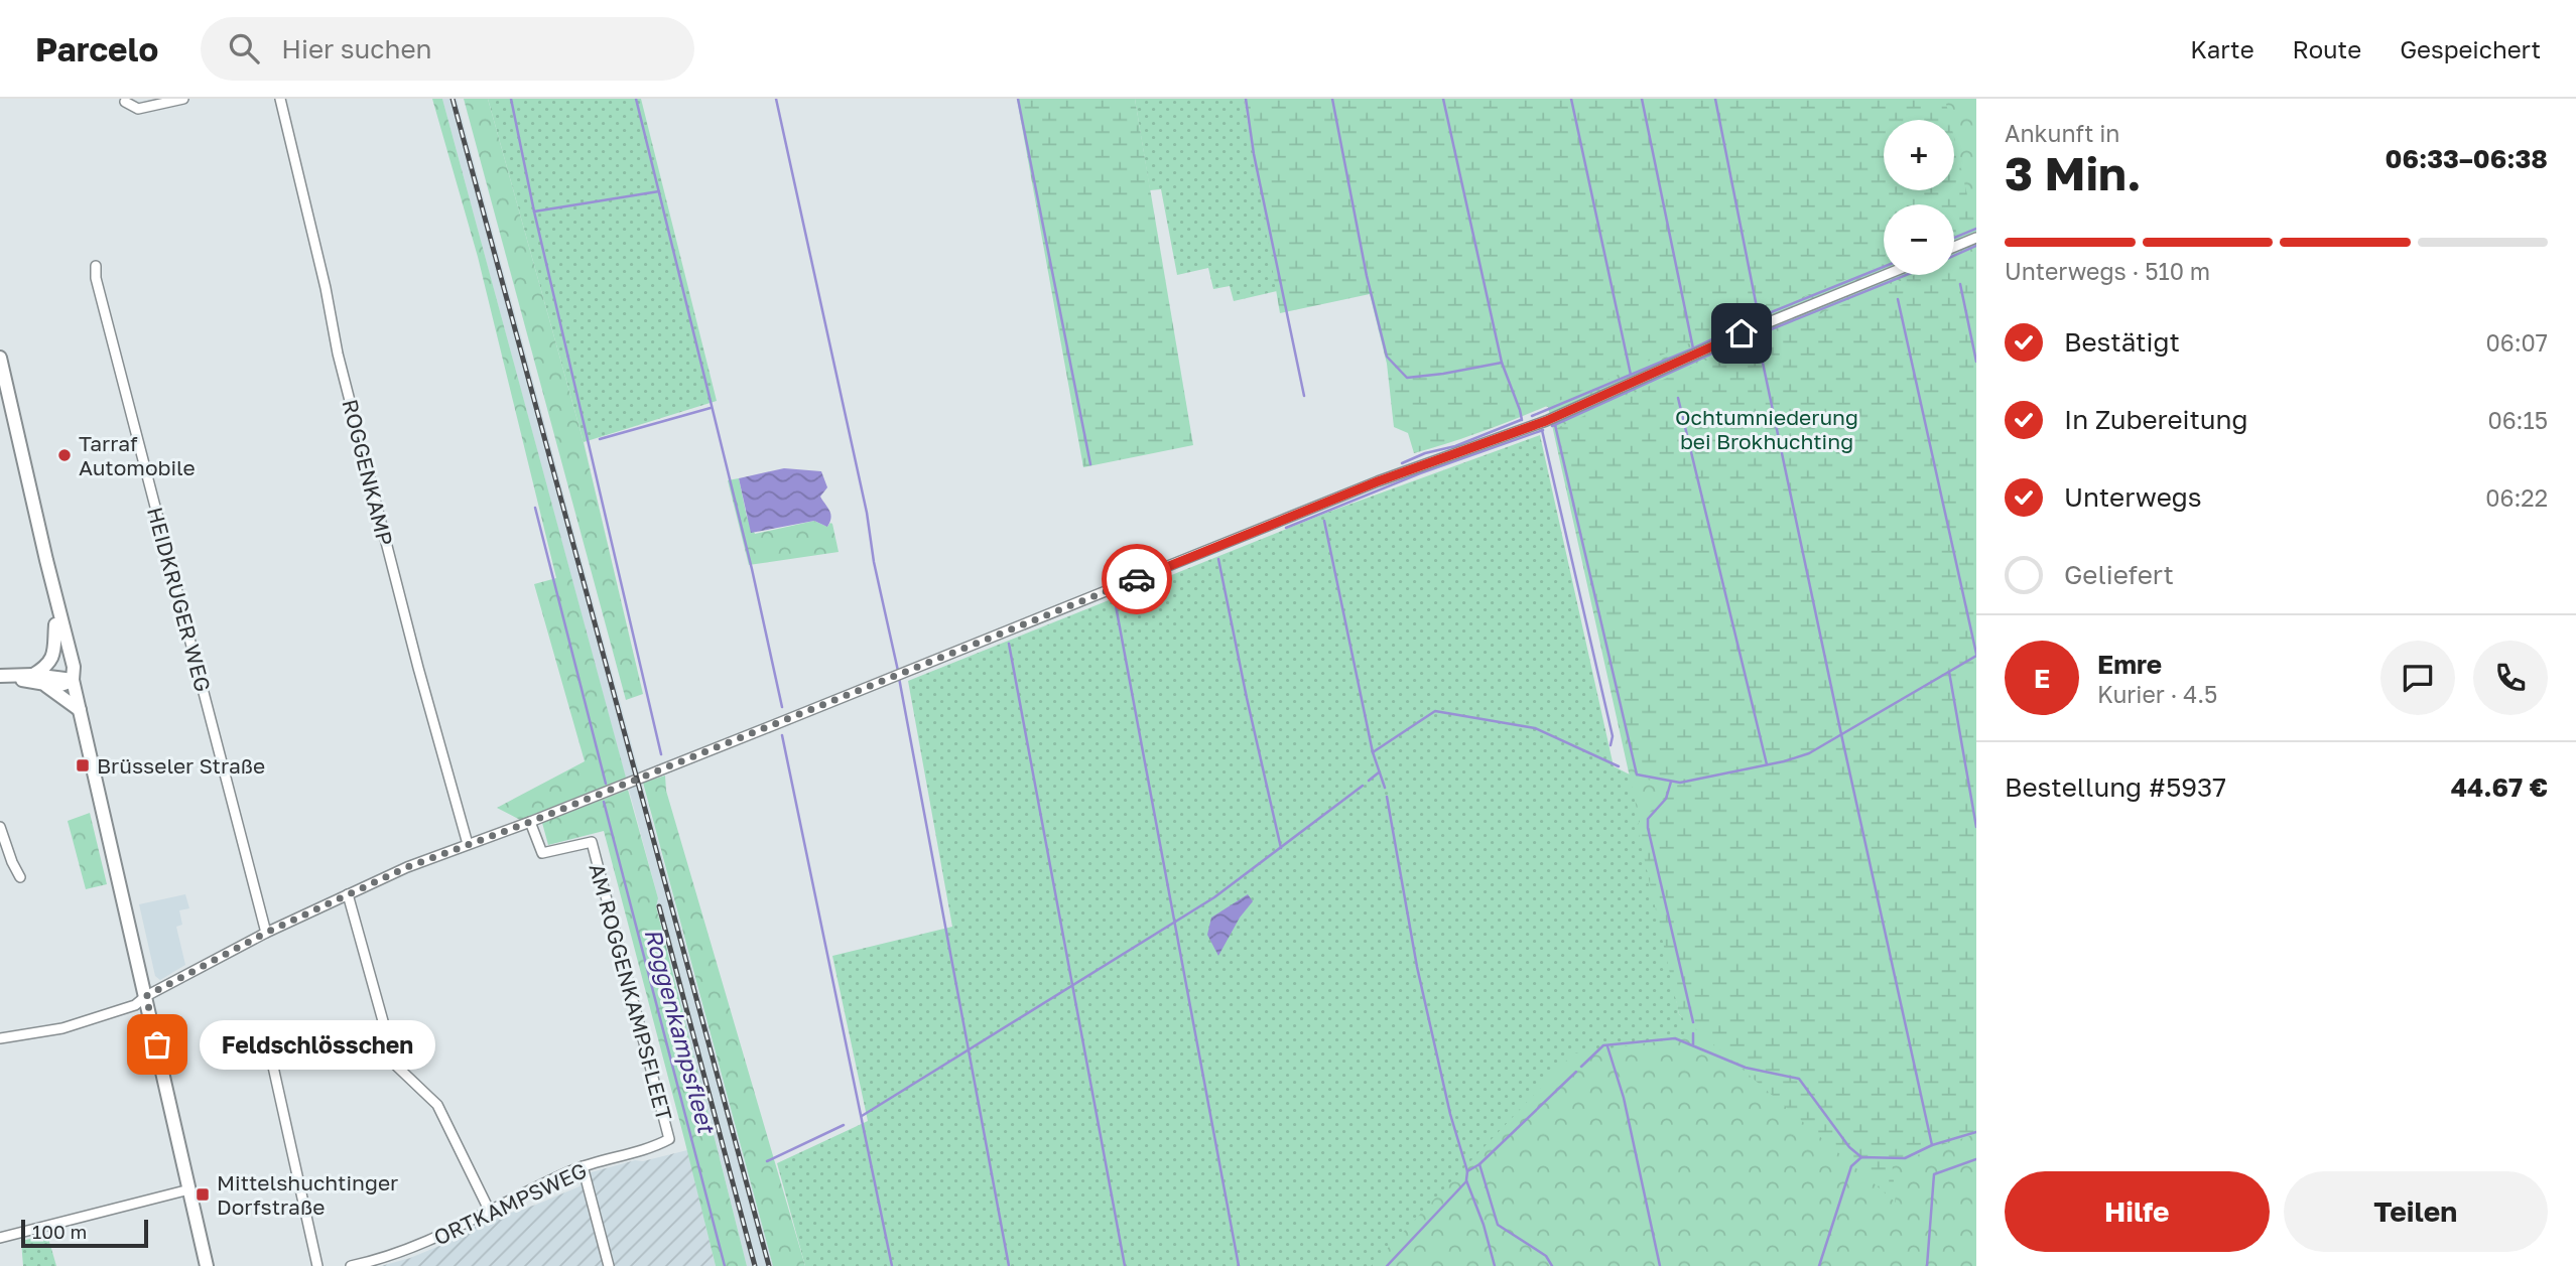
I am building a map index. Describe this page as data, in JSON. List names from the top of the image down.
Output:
{
  "streets": {
    "street": [
      "ROGGENKAMP",
      "HEIDKRUGER WEG",
      "AM ROGGENKAMPSFLEET",
      "ORTKAMPSWEG"
    ]
  },
  "crossings": [
    ["AM ROGGENKAMPSFLEET", "ORTKAMPSWEG"]
  ],
  "water": ["Roggenkampsfleet"],
  "parks": ["Ochtumniederung bei Brokhuchting"],
  "places": {
    "other": ["Tarraf Automobile", "Feldschlösschen"],
    "transit": ["Brüsseler Straße", "Mittelshuchtinger Dorfstraße"]
  },
  "scale_bar": "100 m",
  "page": {
    "header": "Parcelo",
    "search": "Hier suchen",
    "nav": ["Karte", "Route", "Gespeichert"],
    "heading": ["3 Min.", "Ankunft in", "06:33–06:38"],
    "panel": [
      "Emre",
      "Kurier · 4.5",
      "Bestellung #5937",
      "44.67 €"
    ],
    "map_buttons": ["+", "−"],
    "bar": "Unterwegs · 510 m",
    "list": [
      ["Bestätigt", "06:07"],
      ["In Zubereitung", "06:15"],
      ["Unterwegs", "06:22"],
      "Geliefert"
    ],
    "round": "E",
    "bubble": "Feldschlösschen",
    "buttons": ["Hilfe", "Teilen"],
    "scale": "100 m"
  }
}
